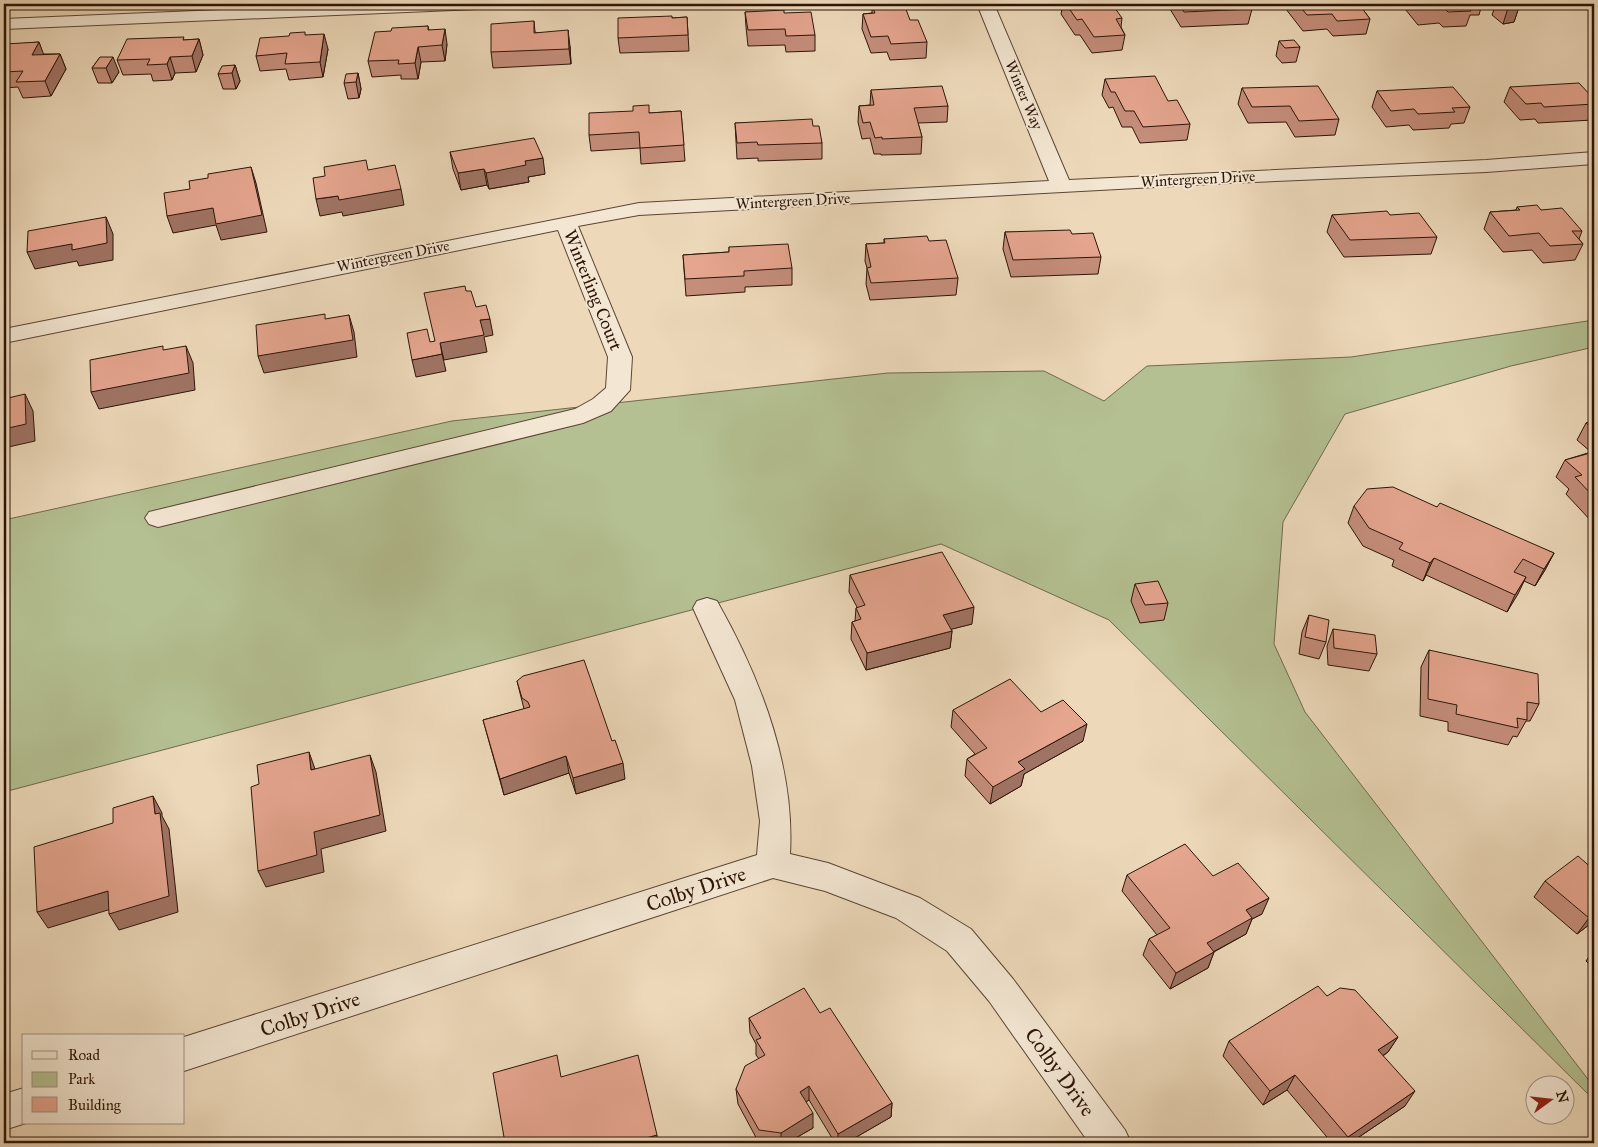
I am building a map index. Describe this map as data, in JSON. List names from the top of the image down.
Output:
{
  "streets": {
    "street": [
      "Winter Way",
      "Wintergreen Drive",
      "Winterling Court",
      "Colby Drive"
    ]
  },
  "crossings": [
    ["Winter Way", "Wintergreen Drive"],
    ["Wintergreen Drive", "Winterling Court"]
  ],
  "legend": ["Road", "Park", "Building"],
  "north": "right"
}
